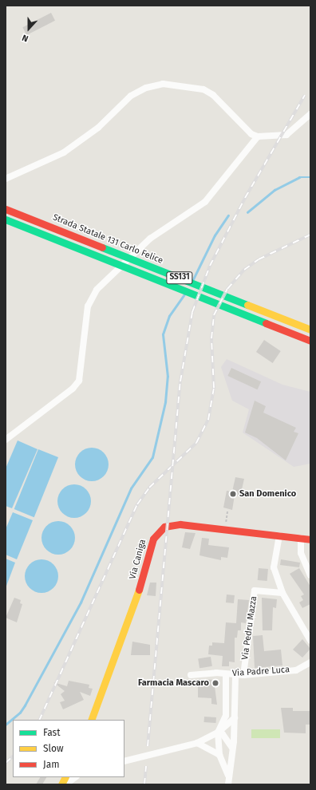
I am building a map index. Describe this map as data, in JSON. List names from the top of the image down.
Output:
{
  "streets": {
    "main road": ["Strada Statale 131 Carlo Felice", "SS131", "Via Caniga"],
    "street": ["Via Pedru Mazza", "Via Padre Luca"]
  },
  "crossings": [
    ["Via Pedru Mazza", "Via Padre Luca"]
  ],
  "places": ["San Domenico", "Farmacia Mascaro"],
  "legend": ["Fast", "Slow", "Jam"],
  "north": "bottom"
}
